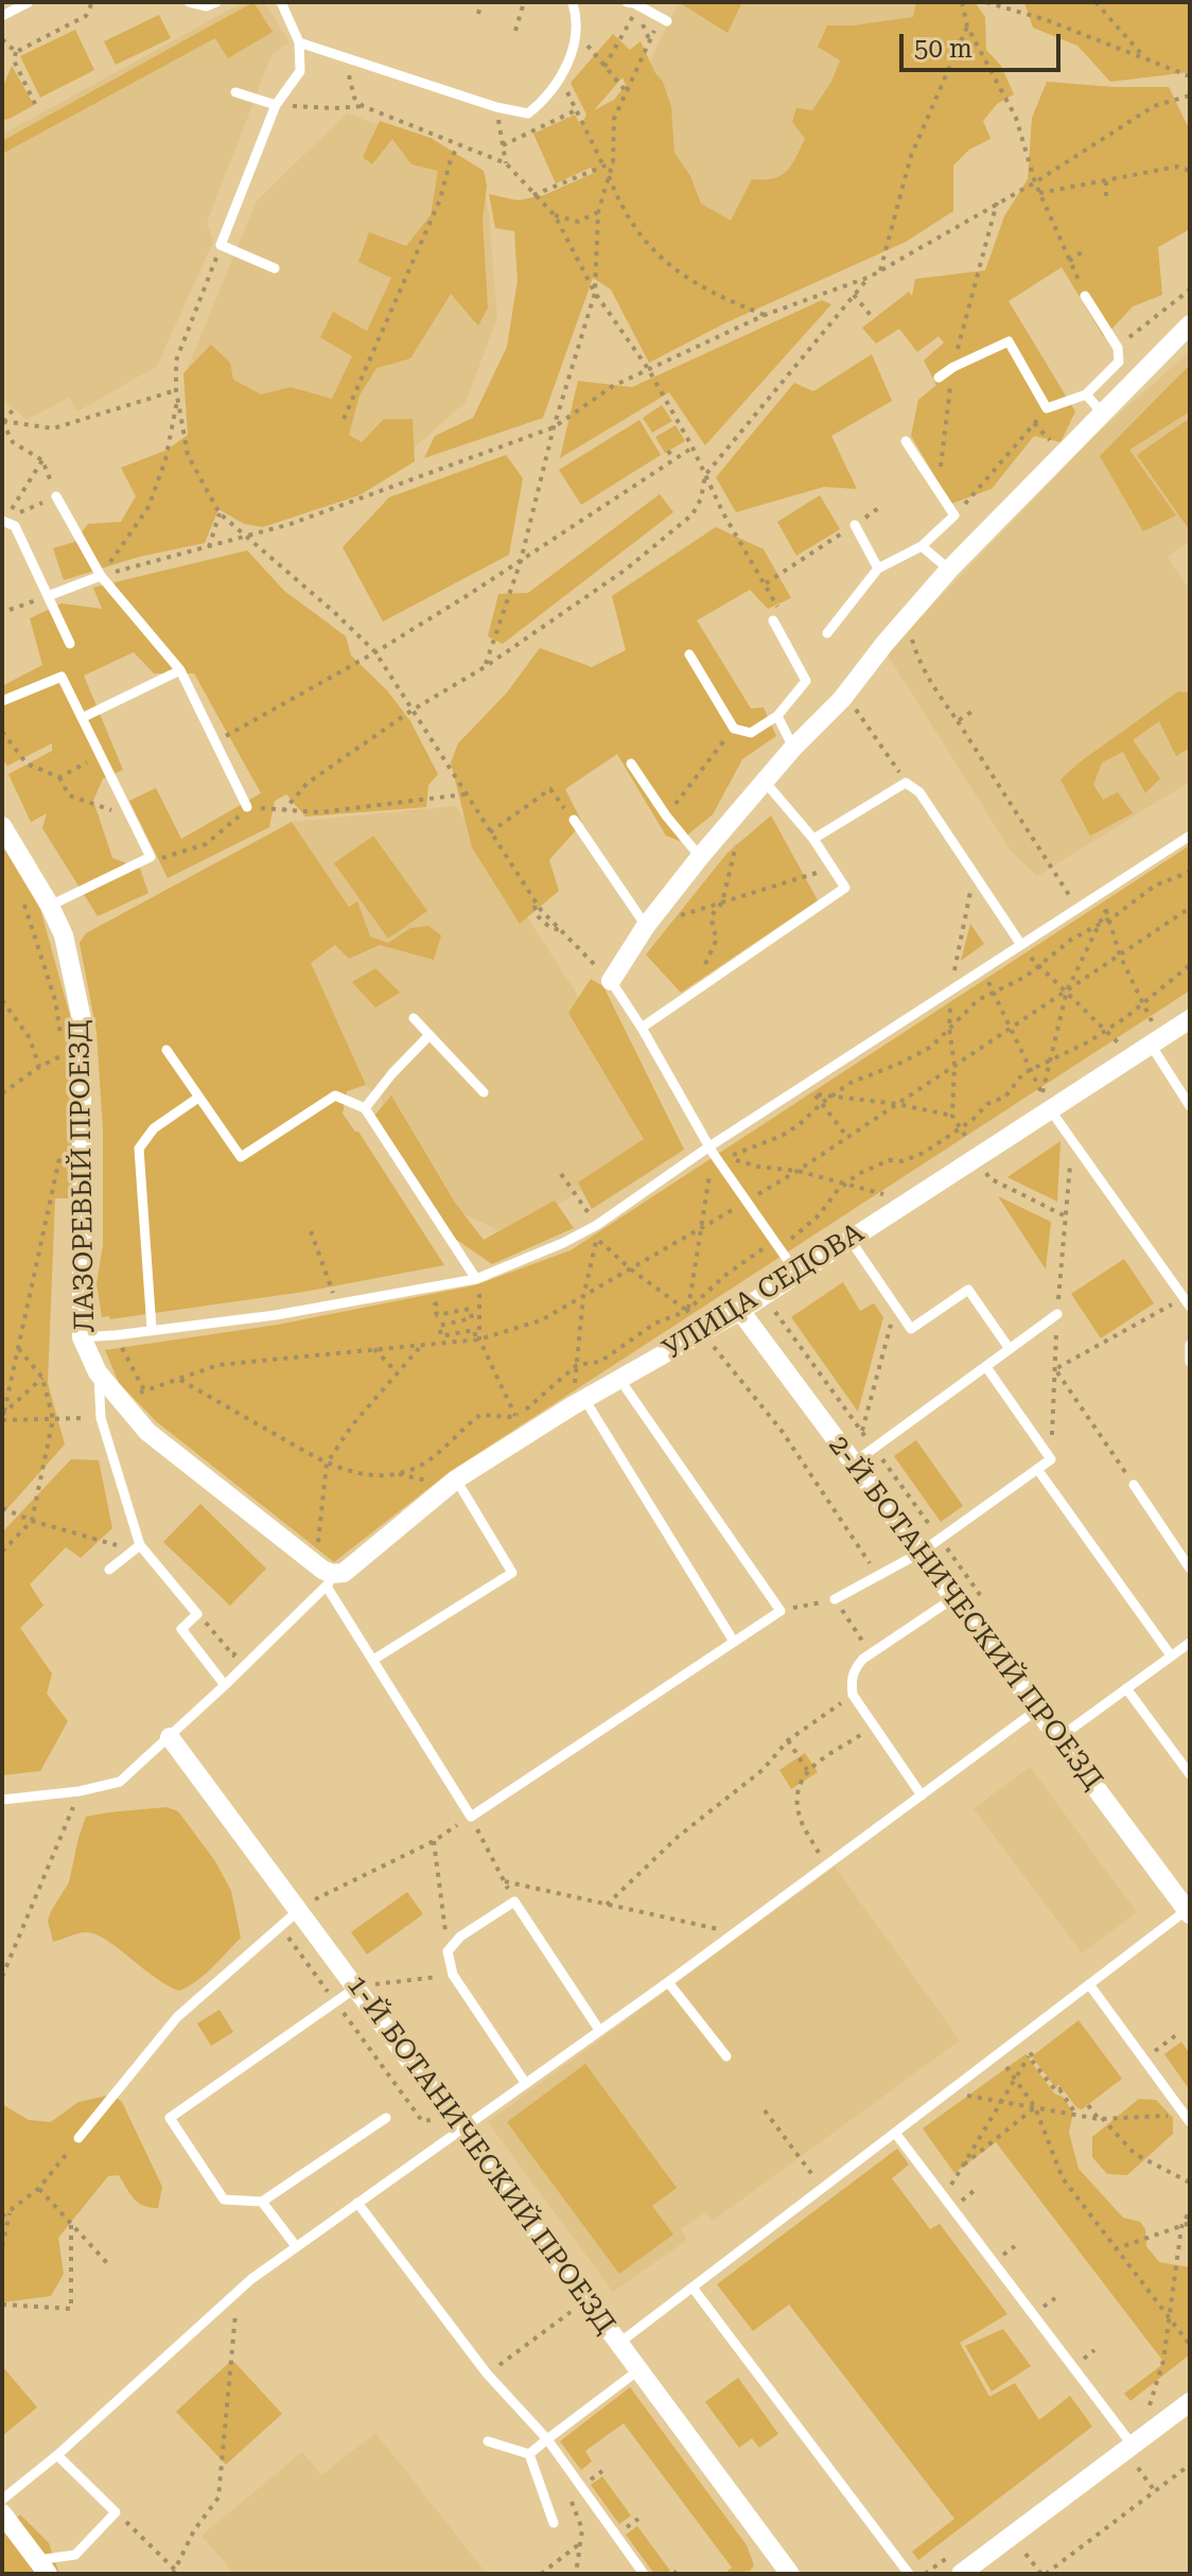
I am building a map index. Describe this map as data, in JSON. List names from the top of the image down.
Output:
{
  "streets": {
    "street": [
      "ЛАЗОРЕВЫЙ ПРОЕЗД",
      "УЛИЦА СЕДОВА",
      "2-Й БОТАНИЧЕСКИЙ ПРОЕЗД",
      "1-Й БОТАНИЧЕСКИЙ ПРОЕЗД"
    ]
  },
  "crossings": [
    ["ЛАЗОРЕВЫЙ ПРОЕЗД", "УЛИЦА СЕДОВА"],
    ["УЛИЦА СЕДОВА", "2-Й БОТАНИЧЕСКИЙ ПРОЕЗД"]
  ],
  "scale_bar": "50 m"
}
